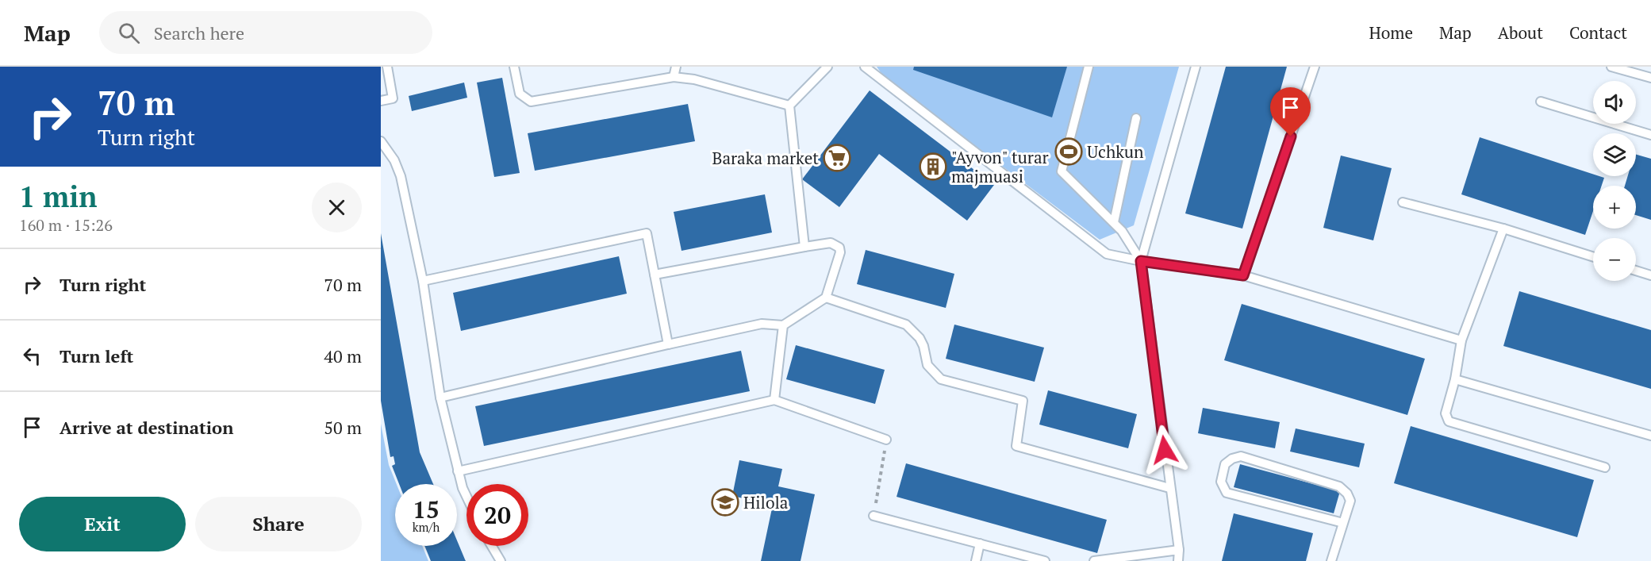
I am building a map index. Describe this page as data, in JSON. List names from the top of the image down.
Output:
{
  "places": {
    "sports": ["Uchkun"],
    "supermarket": ["Baraka market"],
    "building": ["\"Ayvon\" turar majmuasi"],
    "school or university": ["Hilola"]
  },
  "page": {
    "header": "Map",
    "search": "Search here",
    "nav": [
      "Home",
      "Map",
      "About",
      "Contact"
    ],
    "turn": ["70 m", "Turn right"],
    "map_buttons": ["+", "−"],
    "heading": ["1 min", "160 m · 15:26"],
    "list": [
      {
        "name": "Turn right",
        "value": "70 m"
      },
      {
        "name": "Turn left",
        "value": "40 m"
      },
      {
        "name": "Arrive at destination",
        "value": "50 m"
      }
    ],
    "speed": "15 km/h",
    "limit": "20",
    "buttons": ["Exit", "Share"]
  }
}
